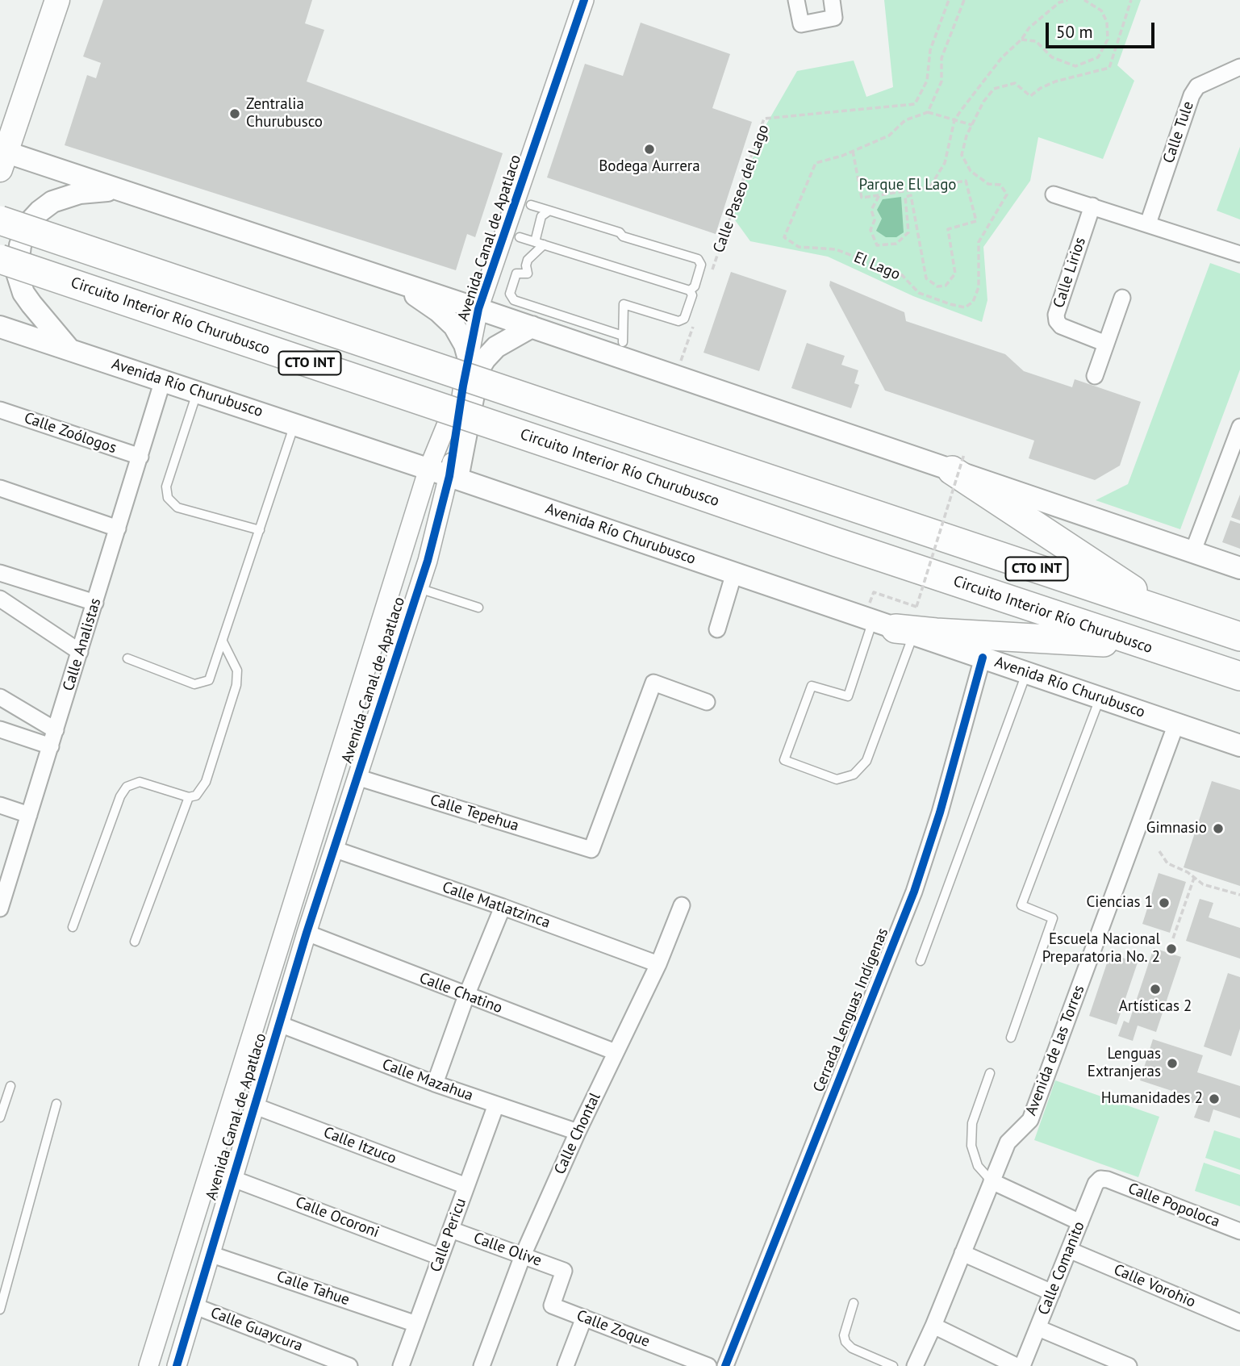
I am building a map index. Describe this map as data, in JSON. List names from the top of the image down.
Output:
{
  "streets": {
    "highway": ["Circuito Interior Río Churubusco", "CTO INT"],
    "main road": ["Avenida Río Churubusco"],
    "street": [
      "Calle Tule",
      "Avenida Canal de Apatlaco",
      "Calle Lirios",
      "Calle Zoólogos",
      "Calle Analistas",
      "Calle Tepehua",
      "Calle Matlatzinca",
      "Calle Chatino",
      "Cerrada Lenguas Indígenas",
      "Avenida de las Torres",
      "Calle Mazahua",
      "Calle Chontal",
      "Calle Itzuco",
      "Calle Popoloca",
      "Calle Ocoroni",
      "Calle Pericu",
      "Calle Olive",
      "Calle Comanito",
      "Calle Vorohio",
      "Calle Tahue",
      "Calle Zoque",
      "Calle Guaycura"
    ],
    "path": ["Calle Paseo del Lago", "El Lago"]
  },
  "crossings": [
    ["Avenida Canal de Apatlaco", "Avenida Río Churubusco"],
    ["Avenida Canal de Apatlaco", "Calle Tepehua"],
    ["Avenida Canal de Apatlaco", "Calle Matlatzinca"],
    ["Avenida Canal de Apatlaco", "Calle Chatino"],
    ["Avenida Canal de Apatlaco", "Calle Mazahua"],
    ["Avenida Canal de Apatlaco", "Calle Itzuco"],
    ["Avenida Canal de Apatlaco", "Calle Ocoroni"],
    ["Avenida Canal de Apatlaco", "Calle Tahue"],
    ["Avenida Canal de Apatlaco", "Calle Guaycura"],
    ["Avenida Río Churubusco", "Calle Analistas"],
    ["Avenida Río Churubusco", "Cerrada Lenguas Indígenas"],
    ["Avenida Río Churubusco", "Avenida de las Torres"],
    ["Calle Zoólogos", "Calle Analistas"],
    ["Calle Matlatzinca", "Calle Chontal"],
    ["Calle Chatino", "Calle Chontal"],
    ["Calle Mazahua", "Calle Chontal"],
    ["Calle Mazahua", "Calle Pericu"],
    ["Calle Chontal", "Calle Olive"],
    ["Calle Itzuco", "Calle Pericu"],
    ["Calle Popoloca", "Calle Comanito"],
    ["Calle Ocoroni", "Calle Pericu"],
    ["Calle Pericu", "Calle Olive"],
    ["Calle Pericu", "Calle Tahue"],
    ["Calle Olive", "Calle Zoque"],
    ["Calle Comanito", "Calle Vorohio"]
  ],
  "parks": ["Parque El Lago"],
  "places": [
    "Zentralia Churubusco",
    "Bodega Aurrera",
    "Gimnasio",
    "Ciencias 1",
    "Escuela Nacional Preparatoria No. 2",
    "Artísticas 2",
    "Lenguas Extranjeras",
    "Humanidades 2"
  ],
  "scale_bar": "50 m"
}
